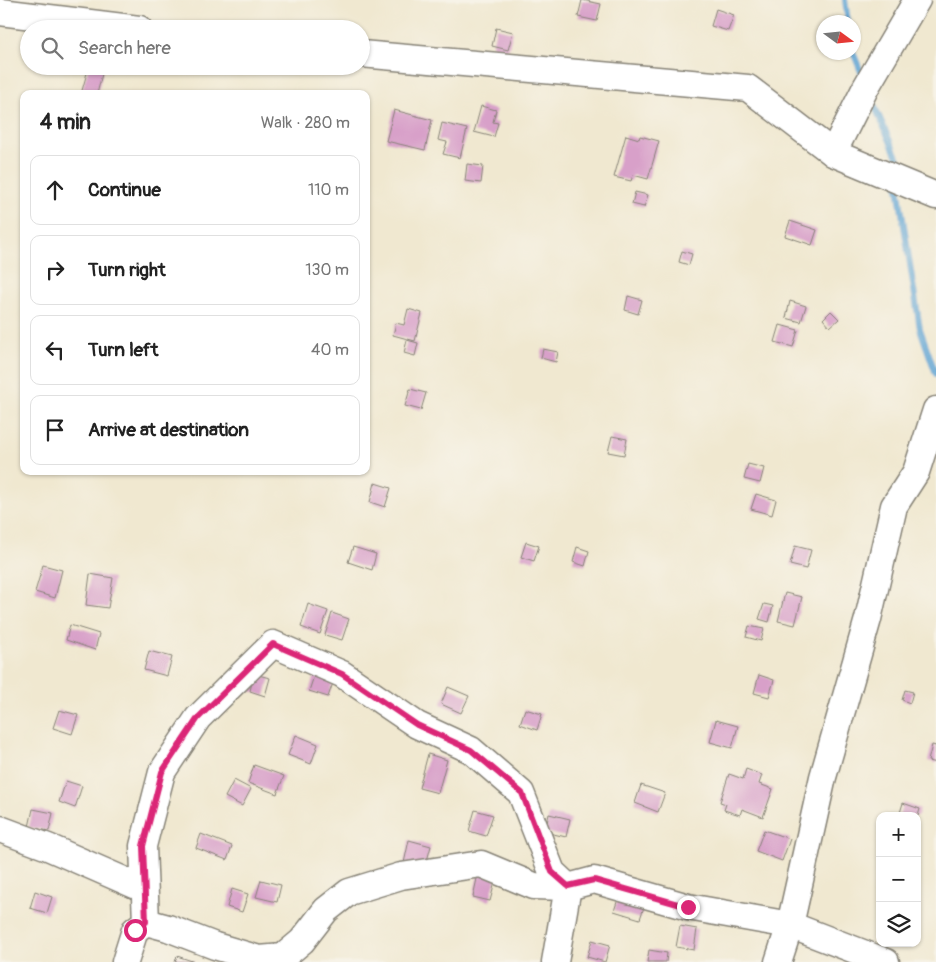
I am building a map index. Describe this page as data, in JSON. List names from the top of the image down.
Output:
{
  "north": "right",
  "page": {
    "search": "Search here",
    "heading": ["4 min", "Walk · 280 m"],
    "list": [
      ["Continue", "110 m"],
      ["Turn right", "130 m"],
      ["Turn left", "40 m"],
      "Arrive at destination"
    ],
    "map_buttons": ["+", "−"]
  }
}
